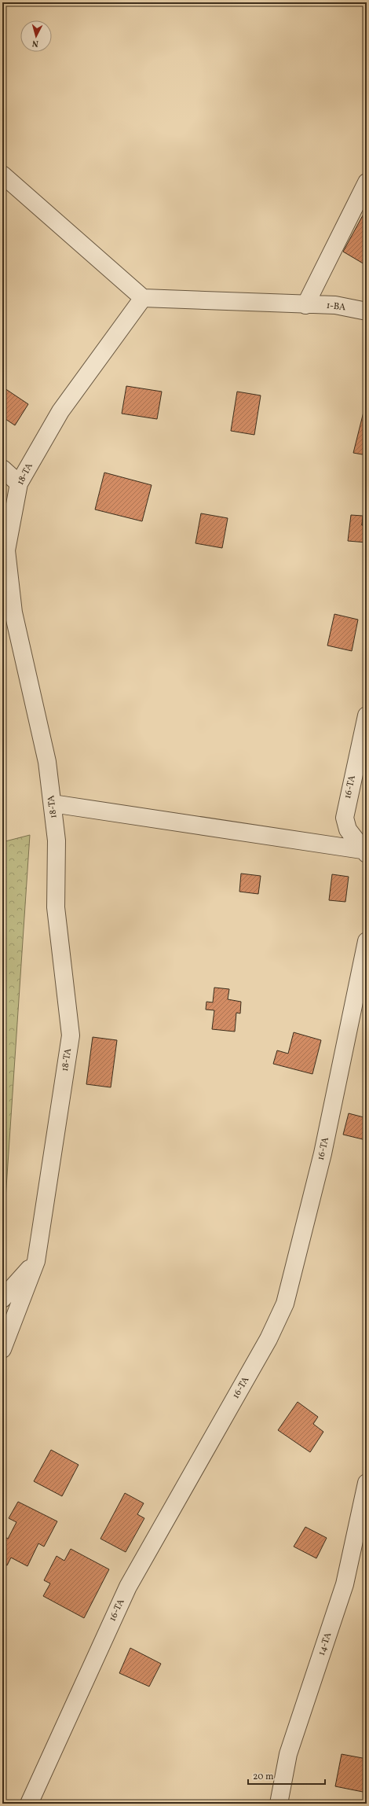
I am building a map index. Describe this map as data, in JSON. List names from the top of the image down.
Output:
{
  "streets": {
    "street": [
      "1-ВА",
      "18-ТА",
      "16-ТА",
      "14-ТА"
    ]
  },
  "crossings": [
    ["1-ВА", "18-ТА"]
  ],
  "scale_bar": "20 m",
  "north": "bottom"
}
